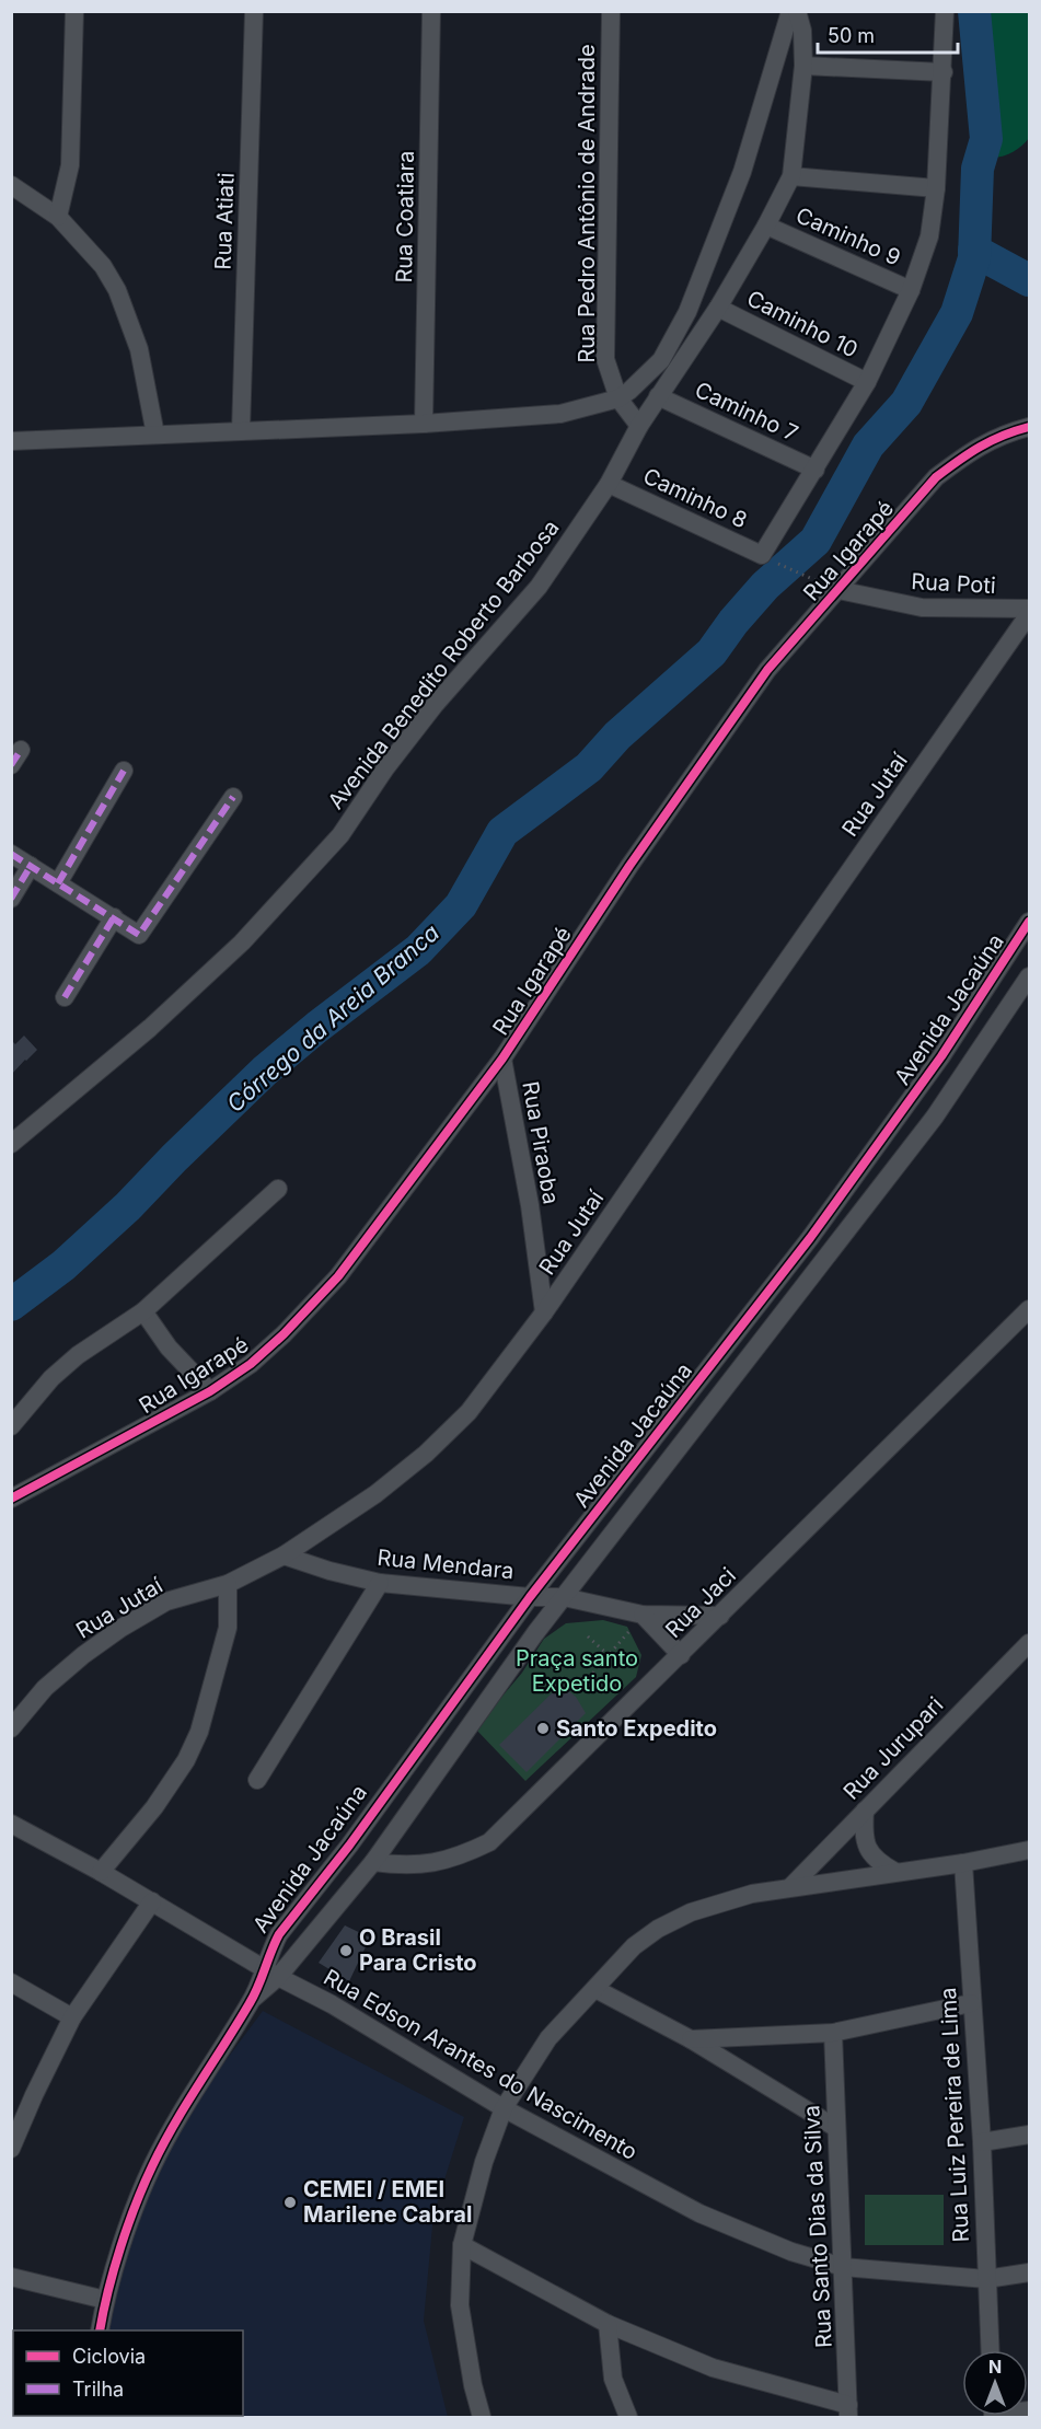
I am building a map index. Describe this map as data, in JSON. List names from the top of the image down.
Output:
{
  "streets": {
    "street": [
      "Rua Pedro Antônio de Andrade",
      "Rua Coatiara",
      "Rua Atiati",
      "Caminho 9",
      "Caminho 10",
      "Caminho 7",
      "Caminho 8",
      "Rua Igarapé",
      "Rua Poti",
      "Avenida Benedito Roberto Barbosa",
      "Rua Jutaí",
      "Avenida Jacaúna",
      "Rua Piraoba",
      "Rua Mendara",
      "Rua Jaci",
      "Rua Jurupari",
      "Rua Edson Arantes do Nascimento",
      "Rua Luiz Pereira de Lima",
      "Rua Santo Dias da Silva"
    ]
  },
  "crossings": [
    ["Rua Pedro Antônio de Andrade", "Avenida Benedito Roberto Barbosa"],
    ["Caminho 9", "Avenida Benedito Roberto Barbosa"],
    ["Caminho 10", "Avenida Benedito Roberto Barbosa"],
    ["Caminho 7", "Avenida Benedito Roberto Barbosa"],
    ["Caminho 8", "Avenida Benedito Roberto Barbosa"],
    ["Rua Igarapé", "Rua Poti"],
    ["Rua Igarapé", "Rua Piraoba"],
    ["Rua Jutaí", "Rua Piraoba"],
    ["Rua Jutaí", "Rua Mendara"],
    ["Avenida Jacaúna", "Rua Mendara"],
    ["Avenida Jacaúna", "Rua Jaci"],
    ["Avenida Jacaúna", "Rua Edson Arantes do Nascimento"],
    ["Rua Mendara", "Rua Jaci"],
    ["Rua Edson Arantes do Nascimento", "Rua Luiz Pereira de Lima"],
    ["Rua Edson Arantes do Nascimento", "Rua Santo Dias da Silva"]
  ],
  "water": ["Córrego da Areia Branca"],
  "parks": ["Praça santo Expetido"],
  "places": ["Santo Expedito", "O Brasil Para Cristo", "CEMEI / EMEI Marilene Cabral"],
  "legend": ["Ciclovia", "Trilha"],
  "scale_bar": "50 m",
  "north": "top"
}
